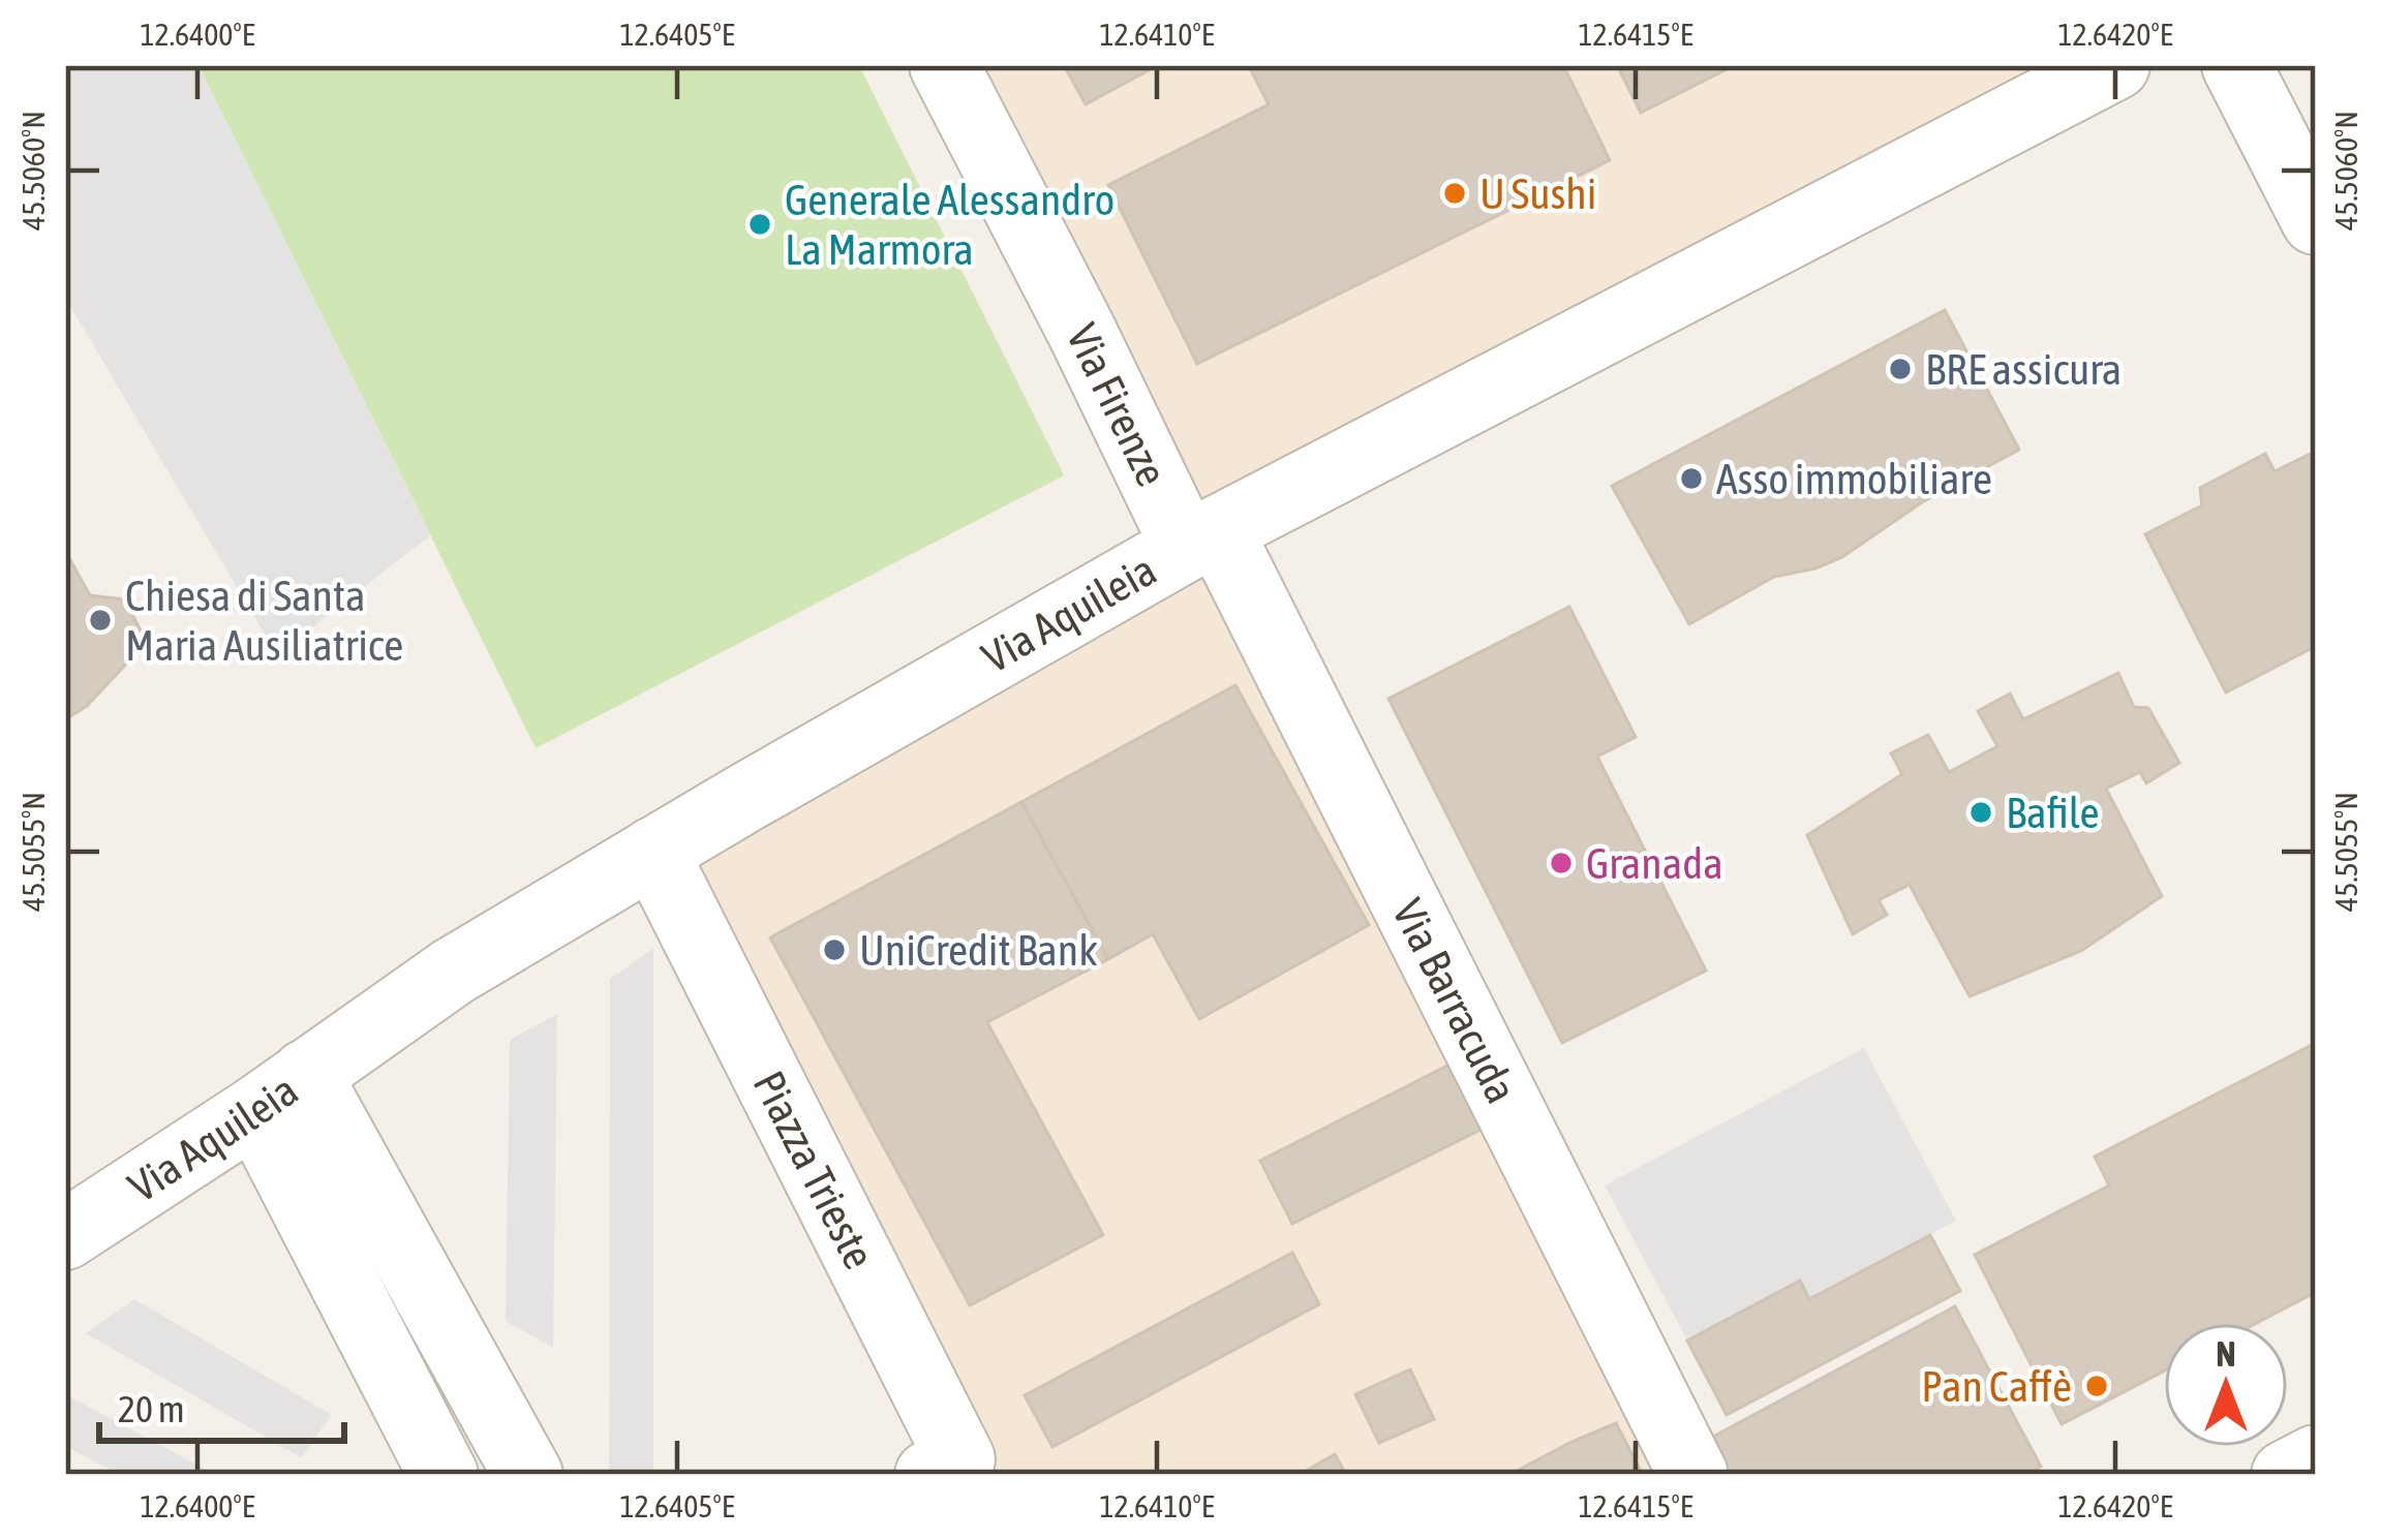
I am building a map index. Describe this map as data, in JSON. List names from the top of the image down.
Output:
{
  "streets": {
    "street": [
      "Via Firenze",
      "Via Aquileia",
      "Via Barracuda",
      "Piazza Trieste"
    ]
  },
  "crossings": [
    ["Via Firenze", "Via Aquileia"],
    ["Via Firenze", "Via Barracuda"],
    ["Via Aquileia", "Via Barracuda"],
    ["Via Aquileia", "Piazza Trieste"]
  ],
  "places": [
    "U Sushi",
    "Generale Alessandro La Marmora",
    "BRE assicura",
    "Asso immobiliare",
    "Chiesa di Santa Maria Ausiliatrice",
    "Bafile",
    "Granada",
    "UniCredit Bank",
    "Pan Caffè"
  ],
  "scale_bar": "20 m",
  "north": "top",
  "coordinates": [
    "12.6400°E",
    "12.6405°E",
    "12.6410°E",
    "12.6415°E",
    "12.6420°E",
    "45.5060°N",
    "45.5055°N"
  ]
}
